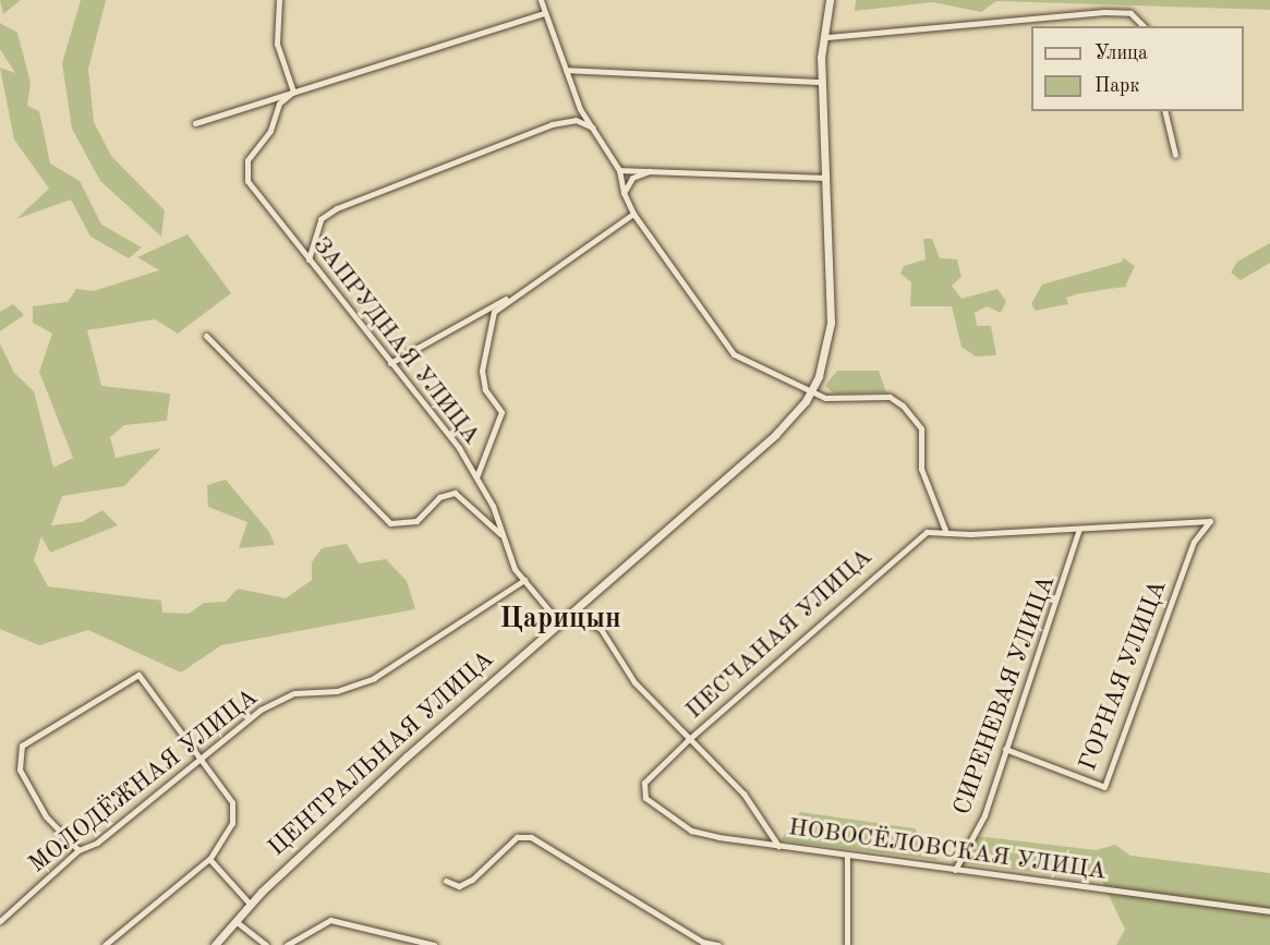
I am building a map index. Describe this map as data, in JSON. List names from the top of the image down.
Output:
{
  "streets": {
    "street": [
      "ЗАПРУДНАЯ УЛИЦА",
      "ПЕСЧАНАЯ УЛИЦА",
      "ГОРНАЯ УЛИЦА",
      "СИРЕНЕВАЯ УЛИЦА",
      "ЦЕНТРАЛЬНАЯ УЛИЦА",
      "МОЛОДЁЖНАЯ УЛИЦА",
      "НОВОСЁЛОВСКАЯ УЛИЦА"
    ]
  },
  "crossings": [
    ["ЗАПРУДНАЯ УЛИЦА", "ЦЕНТРАЛЬНАЯ УЛИЦА"],
    ["ЗАПРУДНАЯ УЛИЦА", "МОЛОДЁЖНАЯ УЛИЦА"],
    ["ПЕСЧАНАЯ УЛИЦА", "ГОРНАЯ УЛИЦА"],
    ["ПЕСЧАНАЯ УЛИЦА", "СИРЕНЕВАЯ УЛИЦА"],
    ["ПЕСЧАНАЯ УЛИЦА", "НОВОСЁЛОВСКАЯ УЛИЦА"],
    ["ГОРНАЯ УЛИЦА", "СИРЕНЕВАЯ УЛИЦА"],
    ["СИРЕНЕВАЯ УЛИЦА", "НОВОСЁЛОВСКАЯ УЛИЦА"]
  ],
  "districts": ["Царицын"],
  "legend": ["Улица", "Парк"]
}
